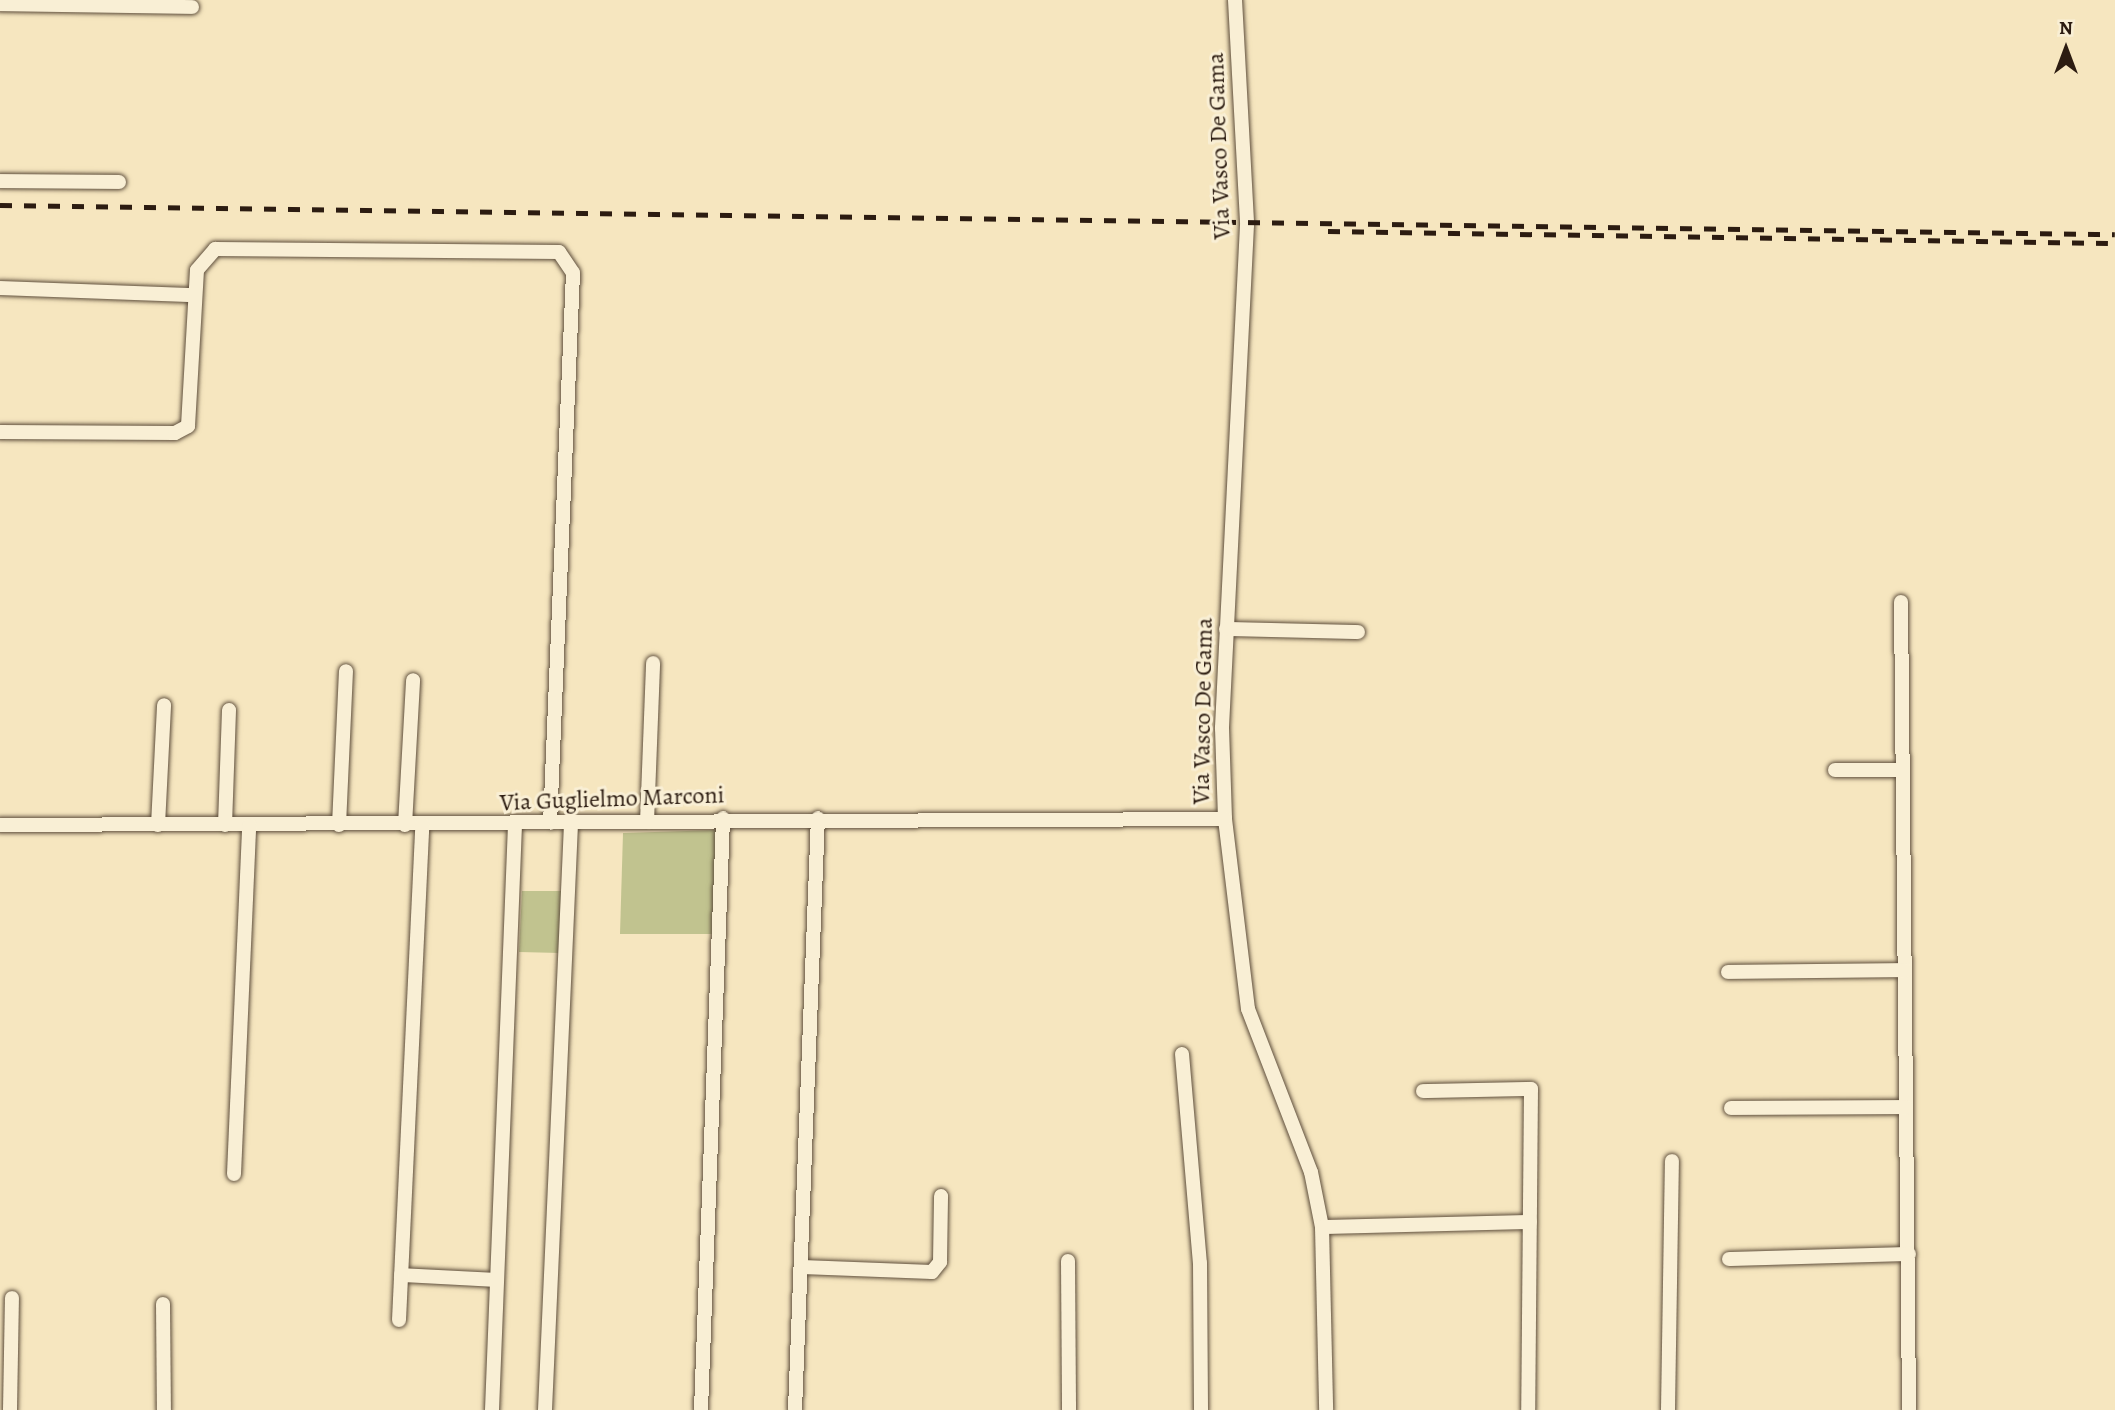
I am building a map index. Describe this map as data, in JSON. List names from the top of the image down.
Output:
{
  "streets": {
    "street": ["Via Vasco De Gama", "Via Guglielmo Marconi"]
  },
  "crossings": [
    ["Via Vasco De Gama", "Via Guglielmo Marconi"]
  ],
  "north": "top"
}
